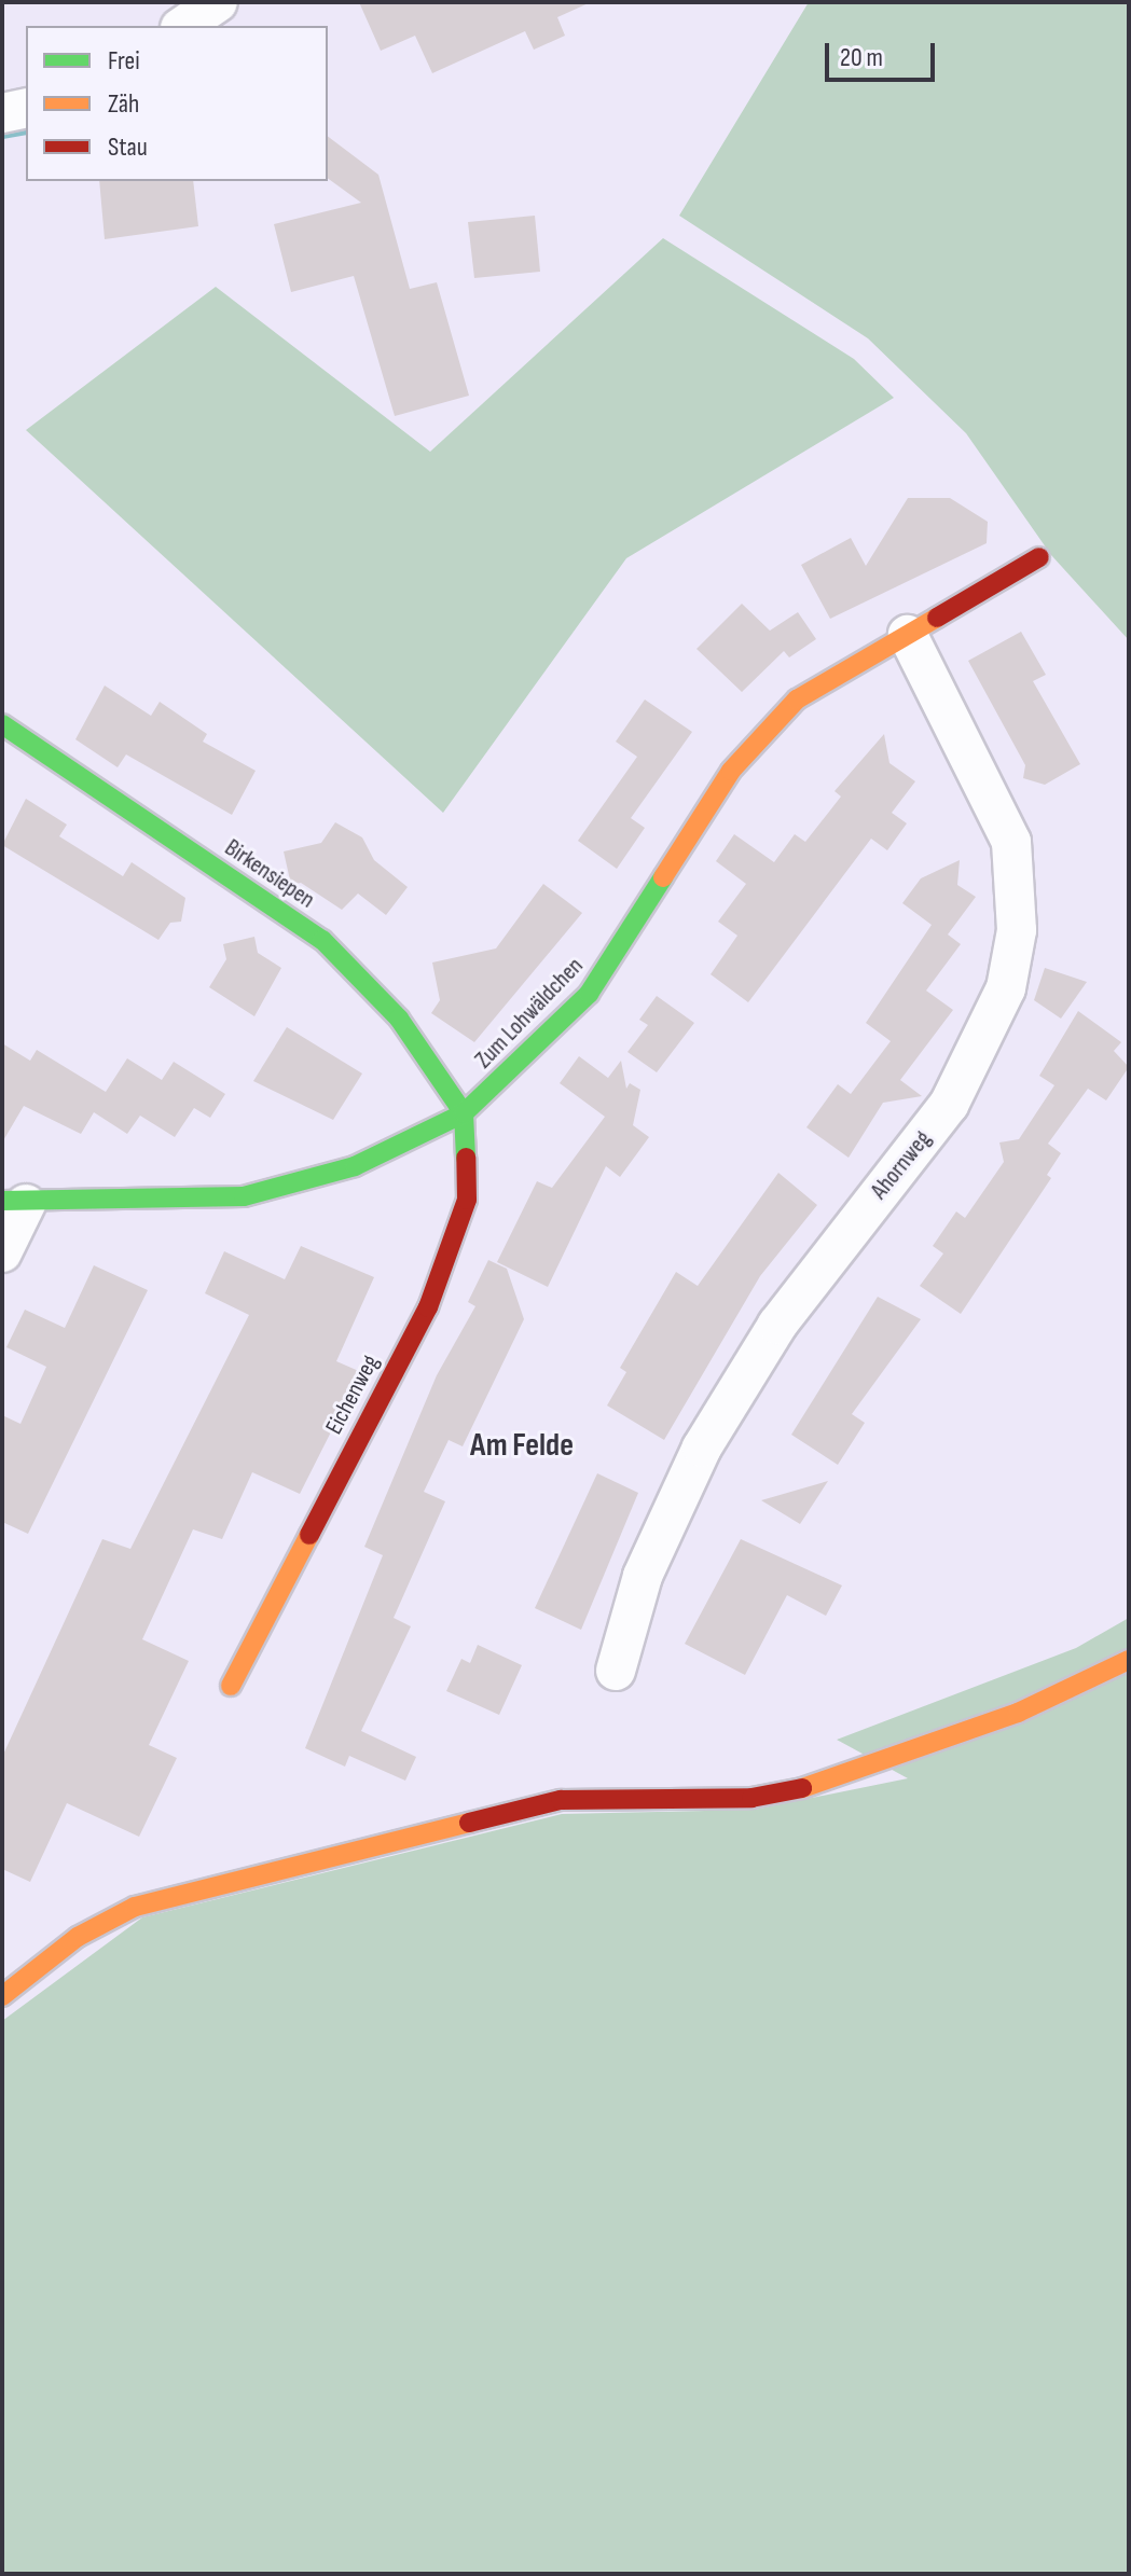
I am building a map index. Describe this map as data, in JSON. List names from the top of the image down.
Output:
{
  "streets": {
    "street": [
      "Birkensiepen",
      "Zum Lohwäldchen",
      "Ahornweg",
      "Eichenweg"
    ]
  },
  "crossings": [
    ["Birkensiepen", "Zum Lohwäldchen"],
    ["Birkensiepen", "Eichenweg"],
    ["Zum Lohwäldchen", "Ahornweg"],
    ["Zum Lohwäldchen", "Eichenweg"]
  ],
  "districts": ["Am Felde"],
  "legend": ["Frei", "Zäh", "Stau"],
  "scale_bar": "20 m"
}
